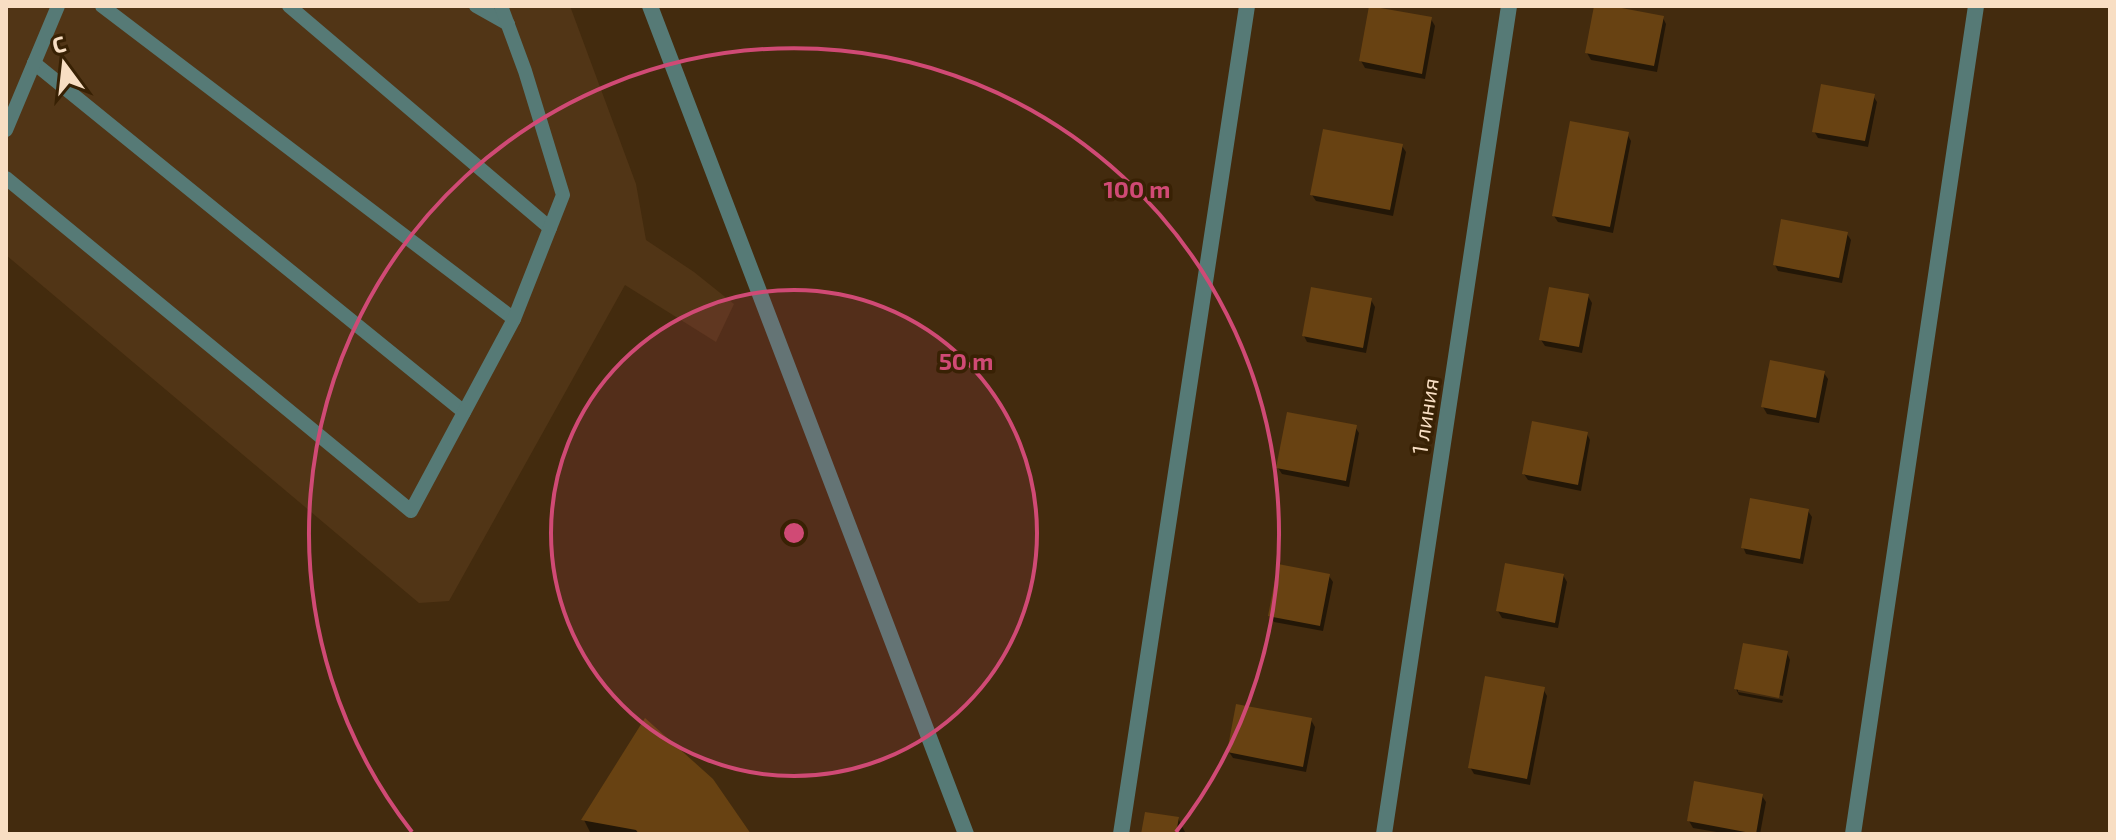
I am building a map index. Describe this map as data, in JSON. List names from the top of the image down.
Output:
{
  "streets": {
    "street": ["1 линия"]
  },
  "north": "top",
  "rings": ["100 m", "50 m"]
}
